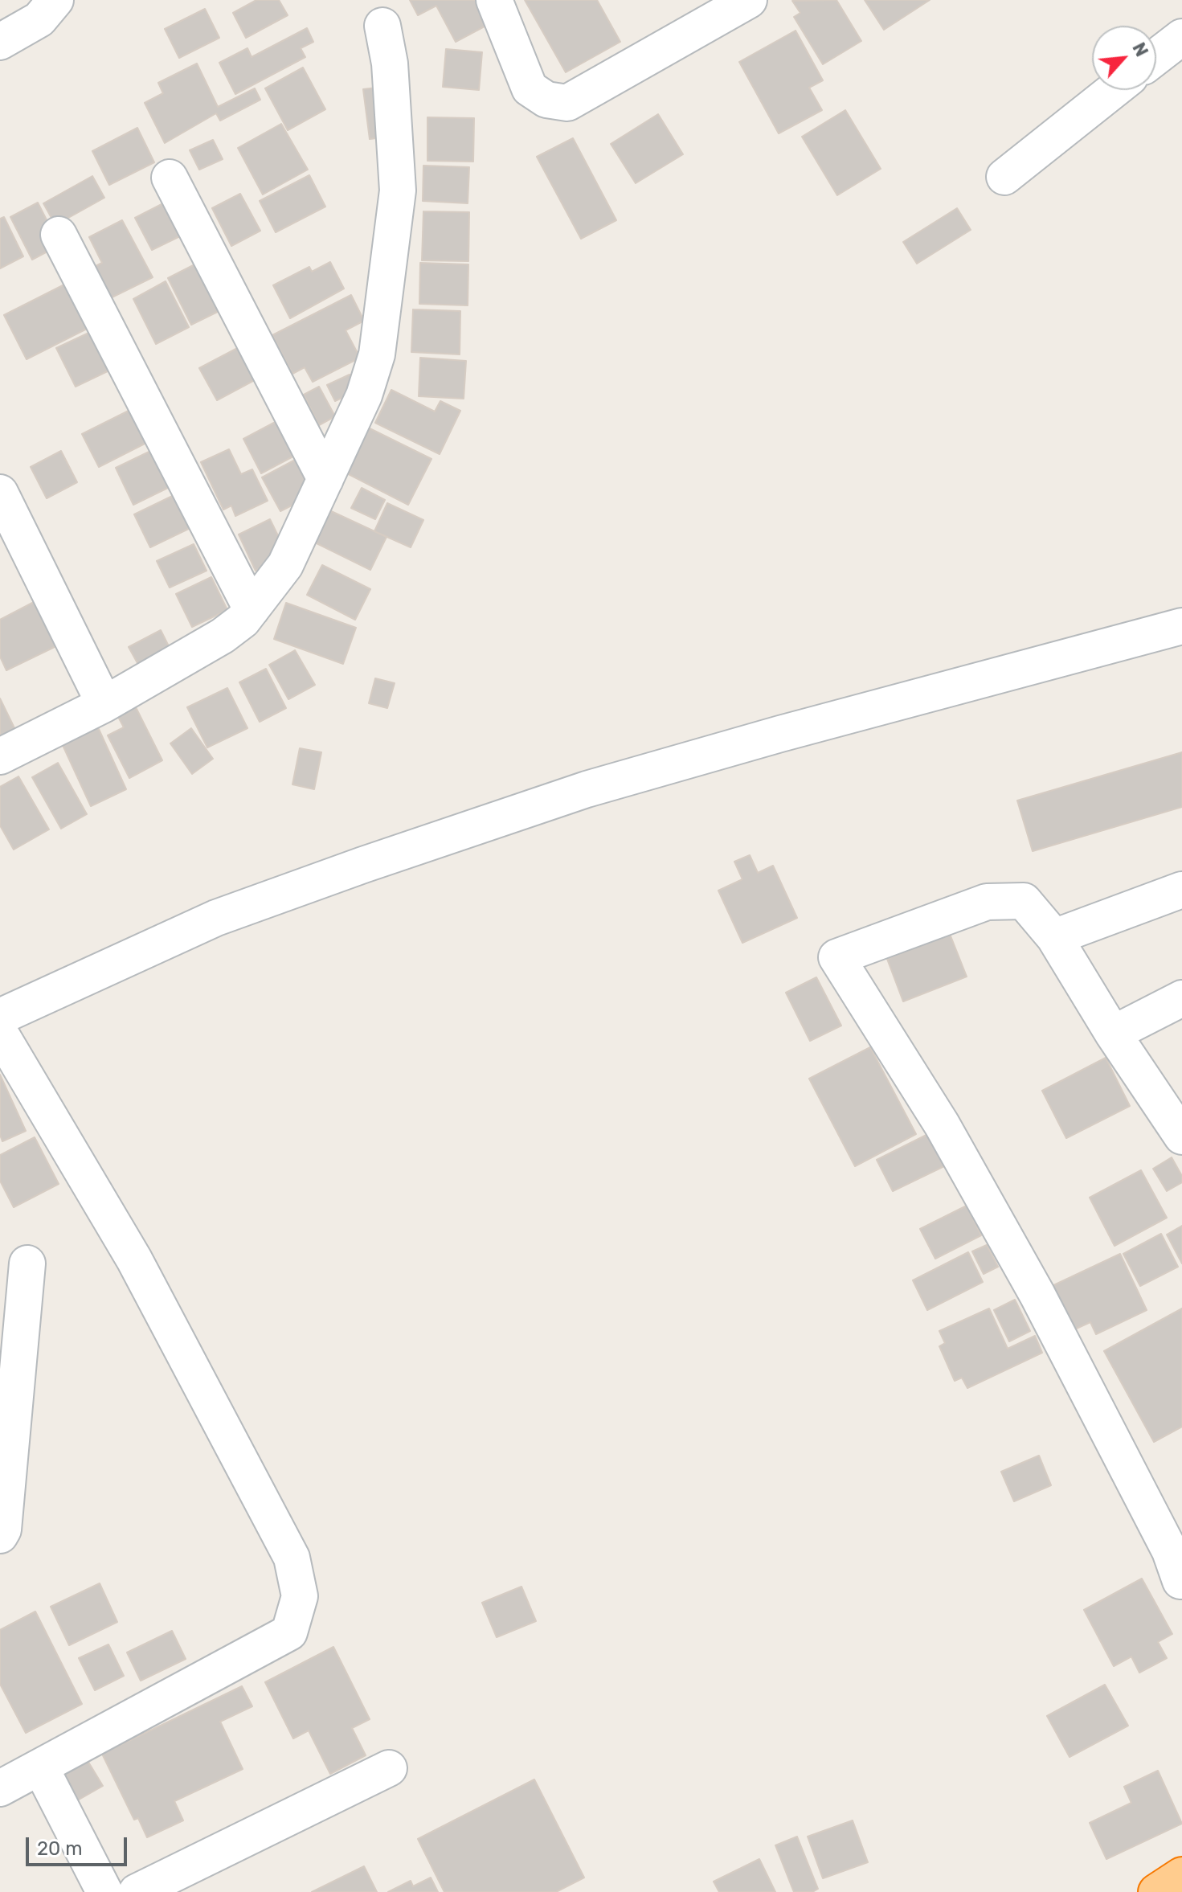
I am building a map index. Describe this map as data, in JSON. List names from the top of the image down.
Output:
{
  "scale_bar": "20 m",
  "north": "top right"
}
